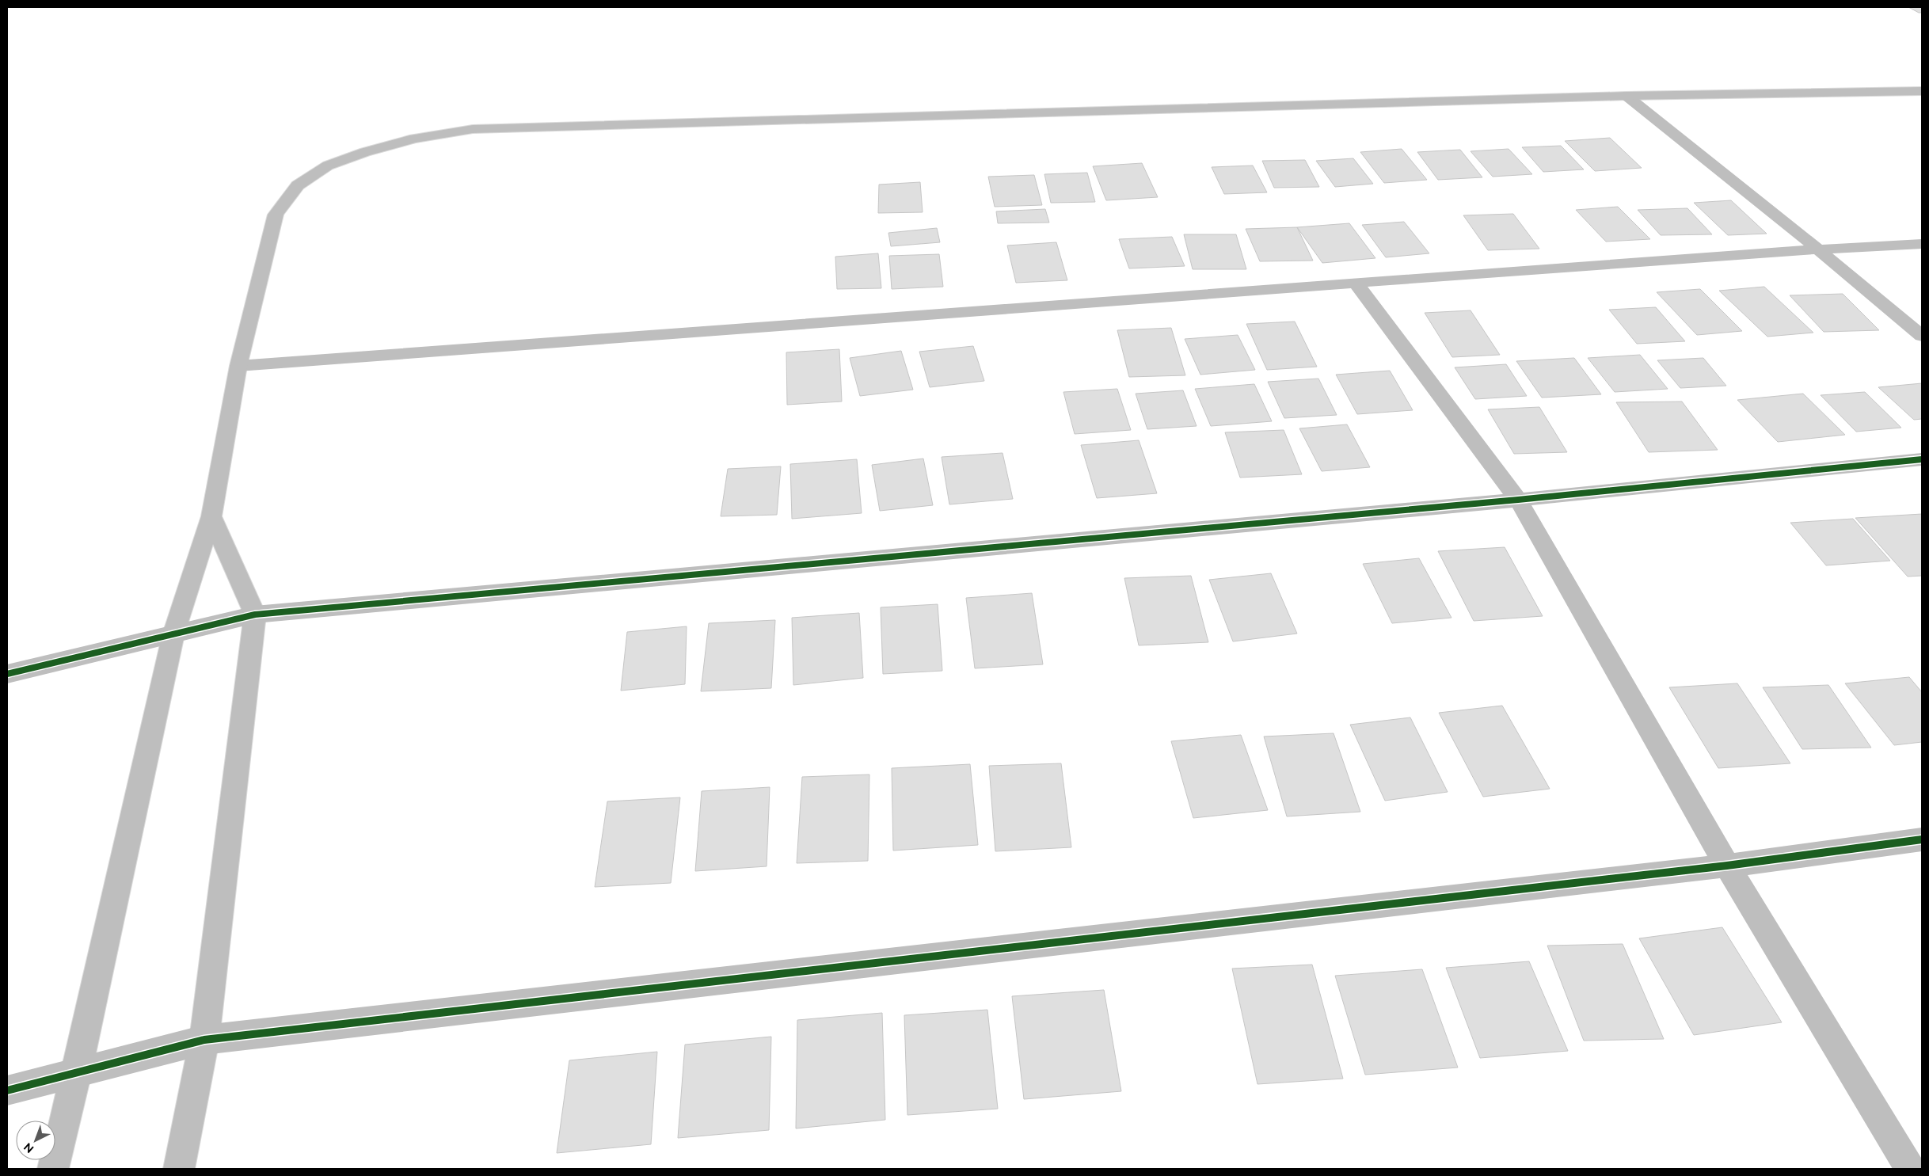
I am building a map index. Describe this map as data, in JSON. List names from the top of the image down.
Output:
{
  "north": "bottom left"
}
